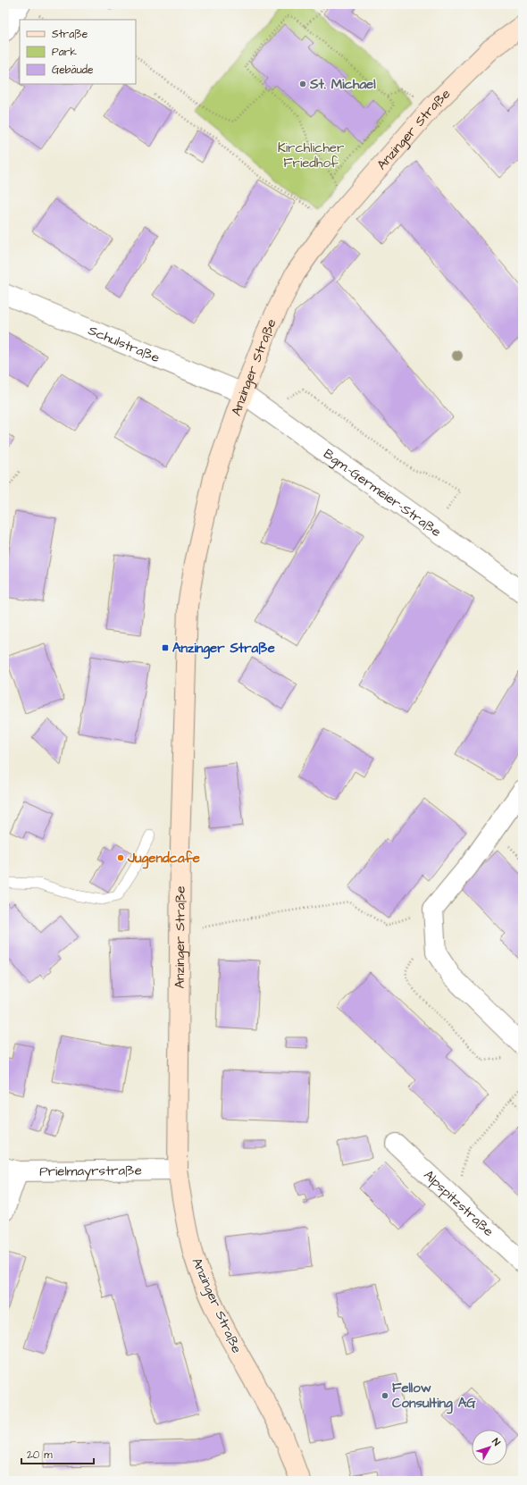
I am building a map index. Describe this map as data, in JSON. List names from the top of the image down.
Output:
{
  "streets": {
    "street": [
      "Anzinger Straße",
      "Schulstraße",
      "Bgm.-Germeier-Straße",
      "Prielmayrstraße",
      "Alpspitzstraße"
    ]
  },
  "crossings": [
    ["Anzinger Straße", "Schulstraße"],
    ["Anzinger Straße", "Bgm.-Germeier-Straße"],
    ["Anzinger Straße", "Prielmayrstraße"],
    ["Schulstraße", "Bgm.-Germeier-Straße"]
  ],
  "parks": ["Kirchlicher Friedhof"],
  "places": {
    "other": ["St. Michael", "Jugendcafe", "Fellow Consulting AG"],
    "transit": ["Anzinger Straße"]
  },
  "legend": ["Straße", "Park", "Gebäude"],
  "scale_bar": "20 m",
  "north": "top right"
}
